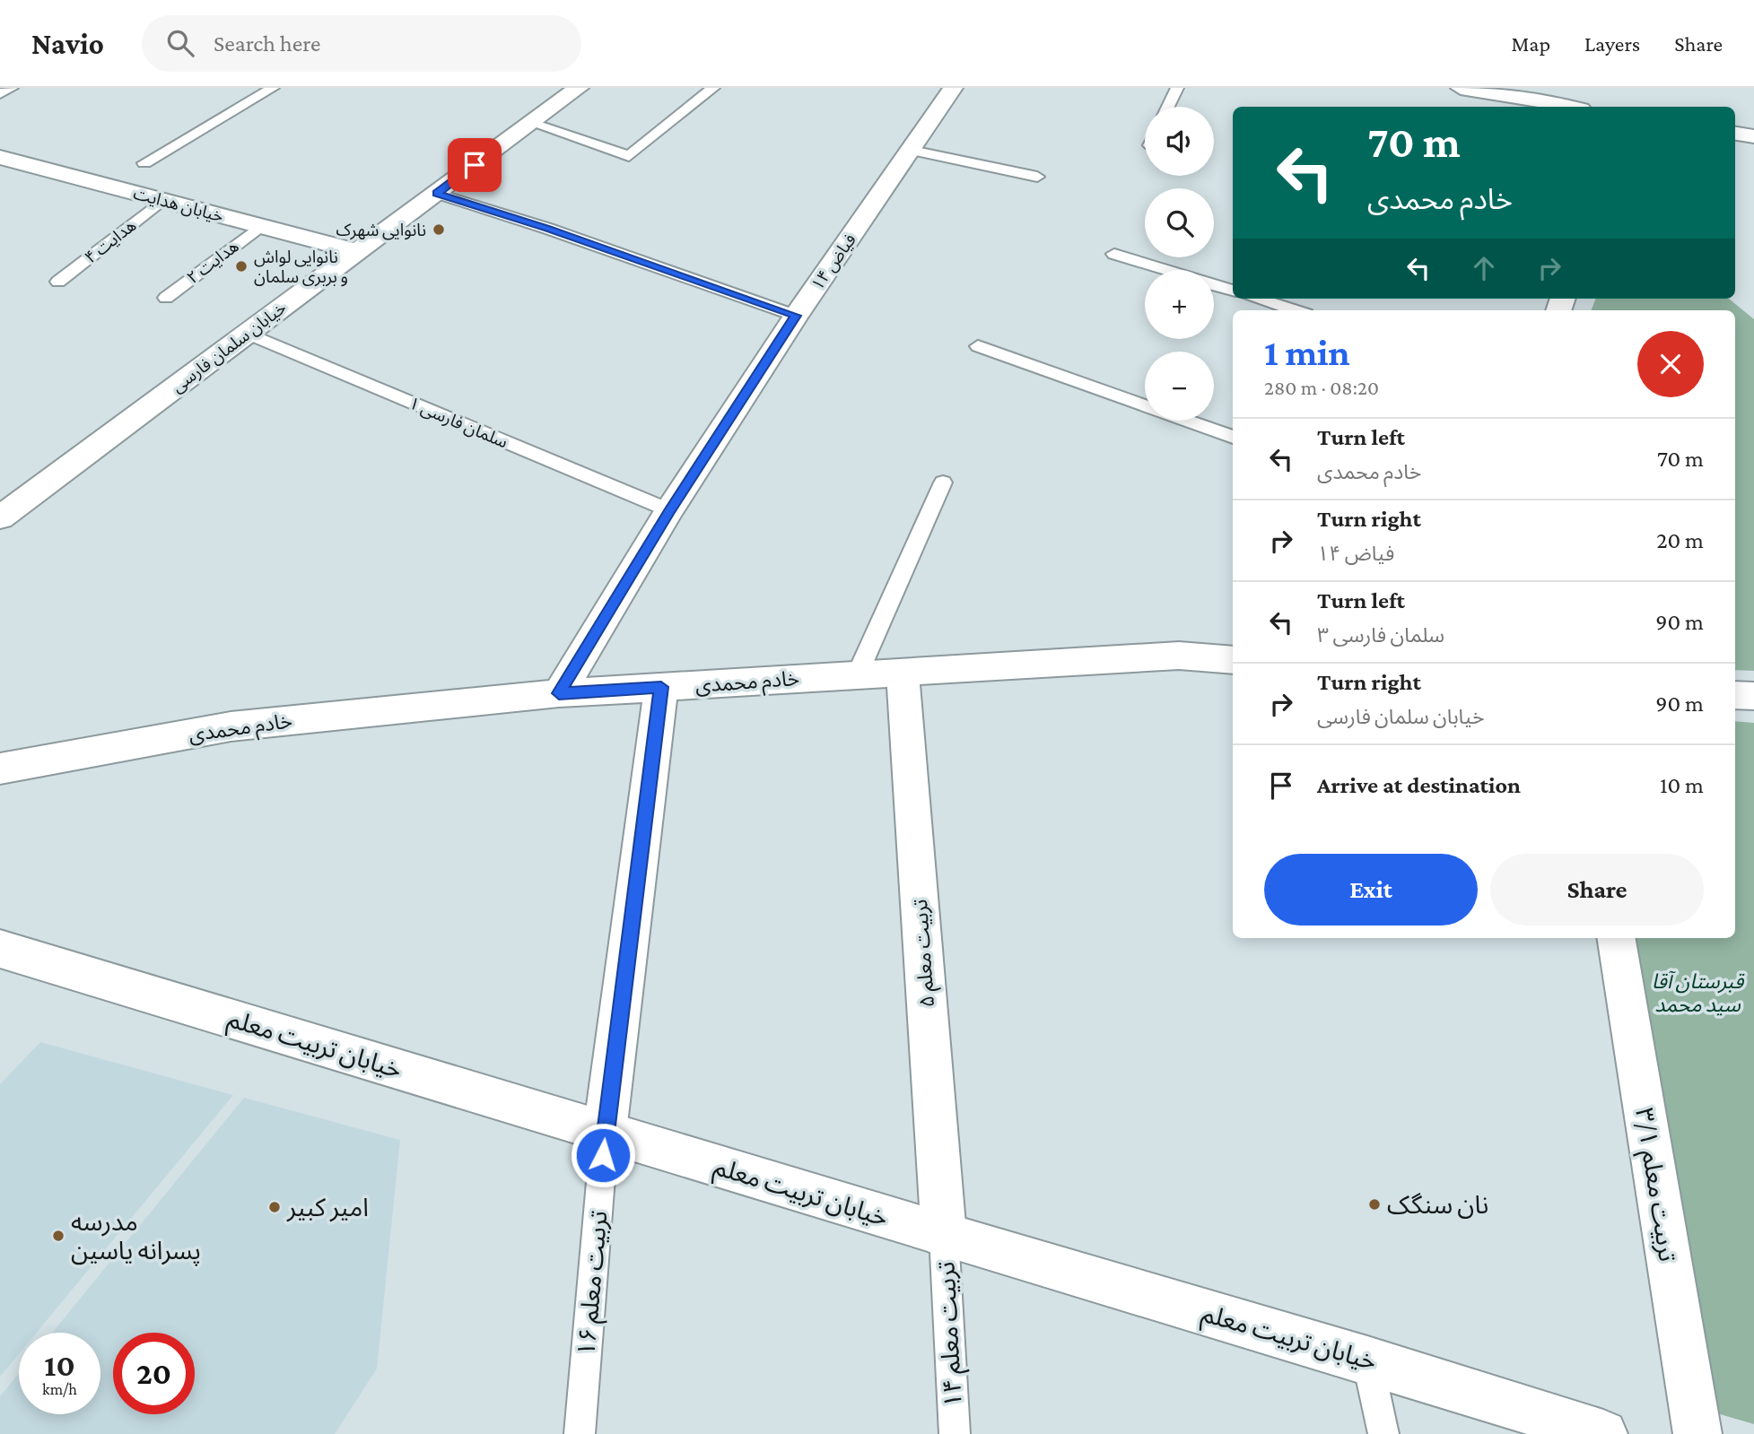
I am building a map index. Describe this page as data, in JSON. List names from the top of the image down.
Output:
{
  "streets": {
    "street": [
      "خیابان هدایت",
      "فیاض ۱۴",
      "خیابان سلمان فارسی",
      "خادم محمدی",
      "تربیت معلم ۵",
      "خیابان تربیت معلم",
      "تربیت معلم ۳/۱"
    ],
    "lane": [
      "هدایت ۴",
      "هدایت ۲",
      "سلمان فارسی ۱",
      "تربیت معلم ۱۶",
      "تربیت معلم ۱۴"
    ]
  },
  "crossings": [
    ["خیابان هدایت", "هدایت ۴"],
    ["خیابان هدایت", "هدایت ۲"],
    ["خیابان هدایت", "خیابان سلمان فارسی"],
    ["فیاض ۱۴", "سلمان فارسی ۱"],
    ["فیاض ۱۴", "خادم محمدی"],
    ["خیابان سلمان فارسی", "سلمان فارسی ۱"],
    ["خادم محمدی", "تربیت معلم ۵"],
    ["تربیت معلم ۵", "خیابان تربیت معلم"],
    ["تربیت معلم ۵", "تربیت معلم ۱۴"],
    ["خیابان تربیت معلم", "تربیت معلم ۱۶"],
    ["خیابان تربیت معلم", "تربیت معلم ۱۴"]
  ],
  "parks": ["قبرستان آقا سید محمد"],
  "places": [
    "نانوایی شهرک",
    "نانوایی لواش و بربری سلمان",
    "نان سنگک",
    "امیر کبیر",
    "مدرسه پسرانه یاسین"
  ],
  "page": {
    "header": "Navio",
    "search": "Search here",
    "nav": ["Map", "Layers", "Share"],
    "map_buttons": ["+", "−"],
    "turn": ["70 m", "خادم محمدی"],
    "heading": ["1 min", "280 m · 08:20"],
    "list": [
      {
        "name": "Turn left",
        "note": "خادم محمدی",
        "value": "70 m"
      },
      {
        "name": "Turn right",
        "note": "فیاض ۱۴",
        "value": "20 m"
      },
      {
        "name": "Turn left",
        "note": "سلمان فارسی ۳",
        "value": "90 m"
      },
      {
        "name": "Turn right",
        "note": "خیابان سلمان فارسی",
        "value": "90 m"
      },
      {
        "name": "Arrive at destination",
        "value": "10 m"
      }
    ],
    "buttons": ["Exit", "Share"],
    "speed": "10 km/h",
    "limit": "20"
  }
}
